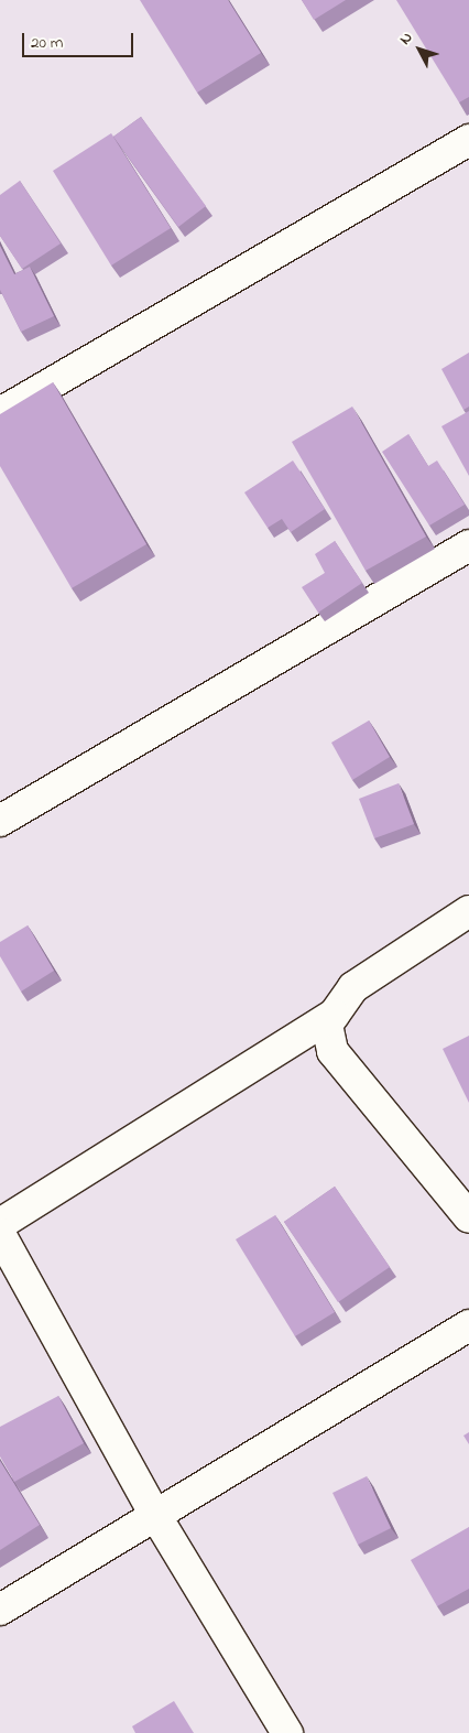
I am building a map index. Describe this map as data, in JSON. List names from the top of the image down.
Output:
{
  "scale_bar": "20 m",
  "north": "top left"
}
